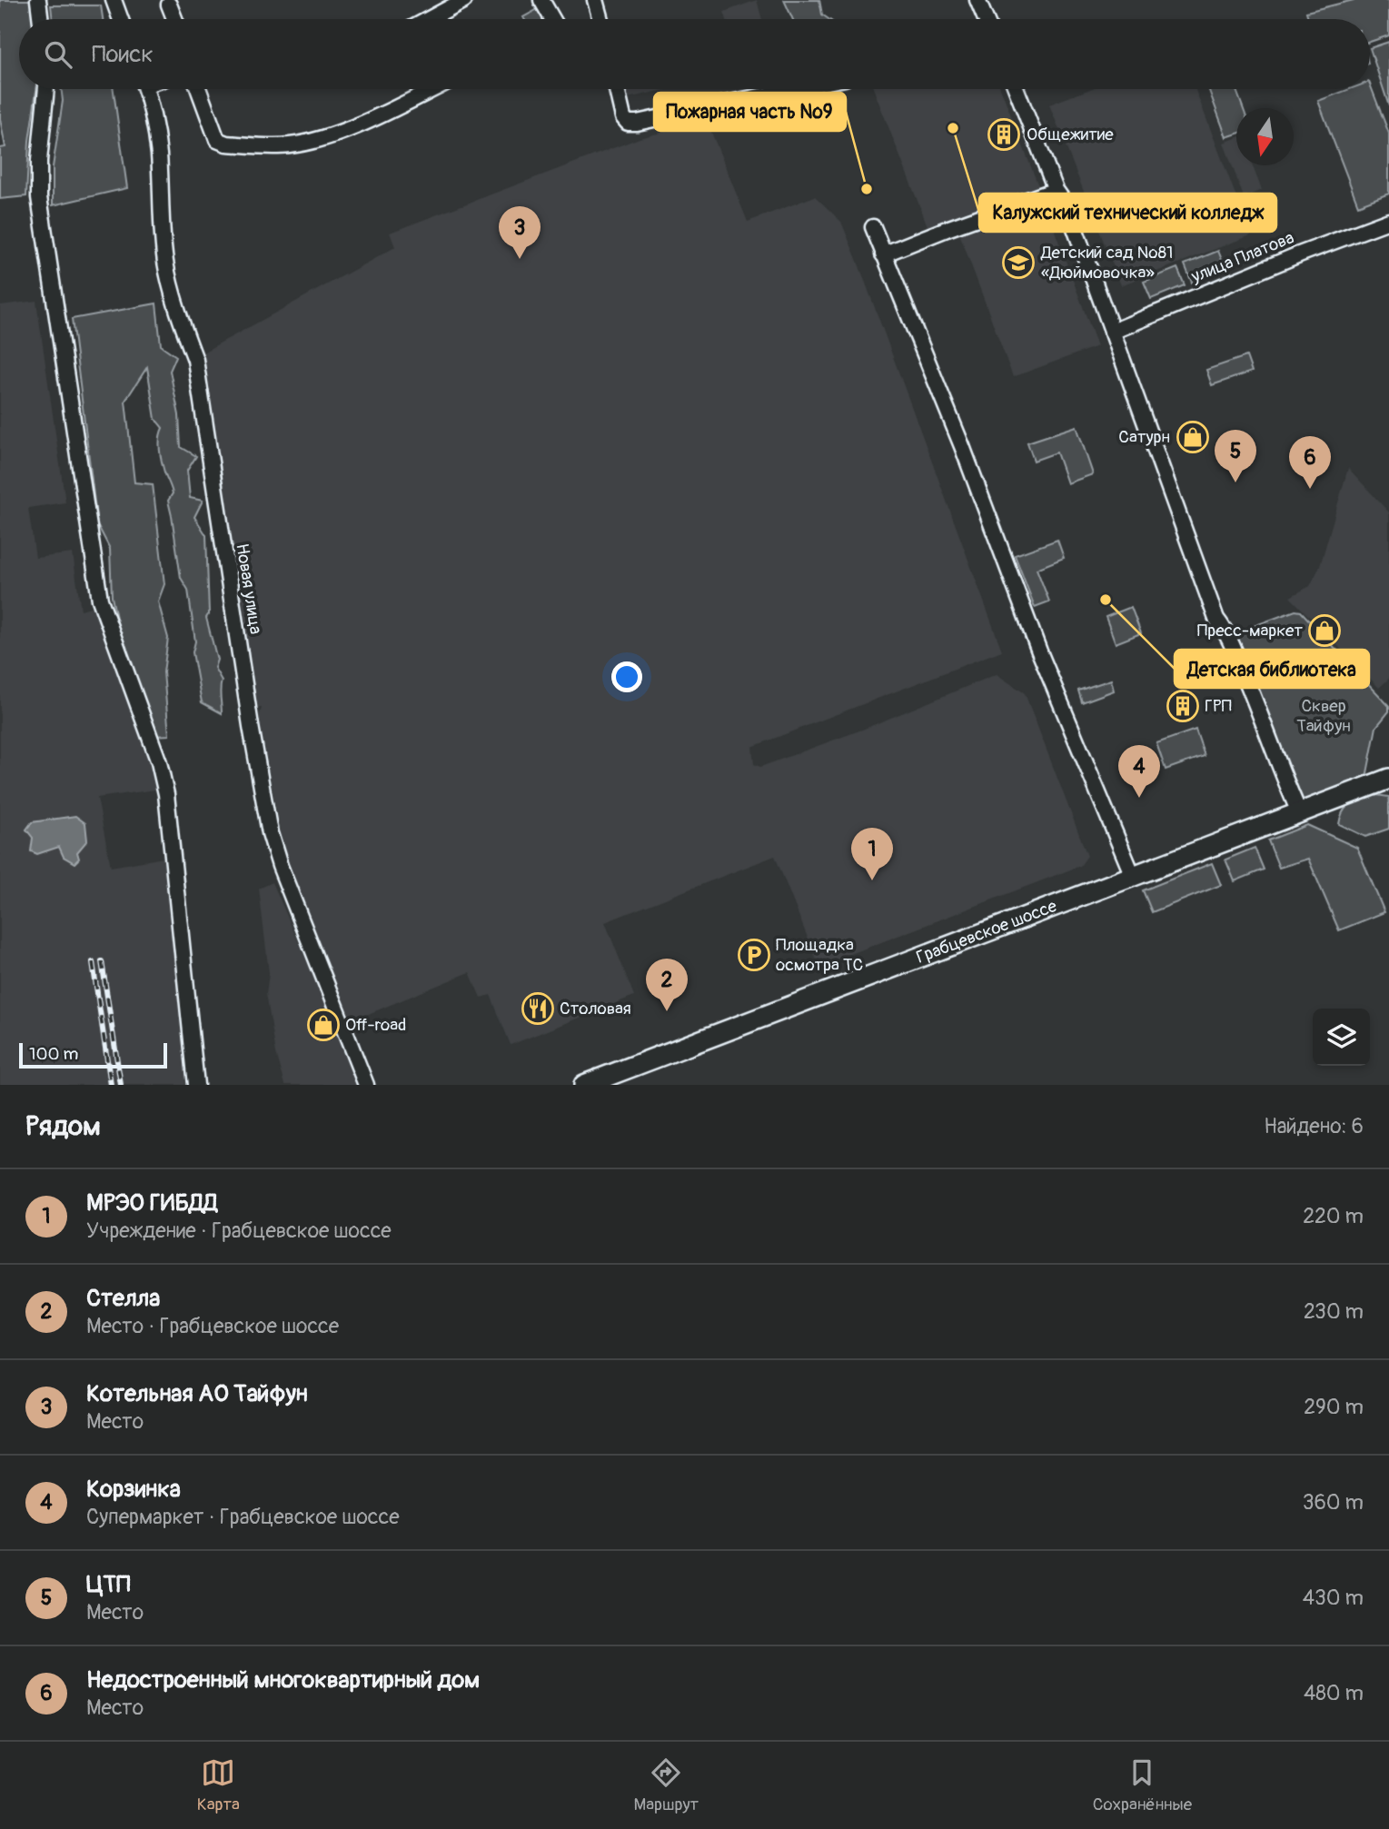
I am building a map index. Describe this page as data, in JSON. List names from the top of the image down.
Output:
{
  "streets": {
    "main road": ["Грабцевское шоссе"],
    "street": ["улица Платова", "Новая улица"]
  },
  "parks": ["Сквер Тайфун"],
  "places": {
    "other": ["Калужский технический колледж", "Пожарная часть №9", "Детская библиотека"],
    "building": ["Общежитие", "ГРП"],
    "school or university": ["Детский сад №81 «Дюймовочка»"],
    "shop": ["Сатурн", "Пресс-маркет", "Off-road"],
    "parking": ["Площадка осмотра ТС"],
    "restaurant": ["Столовая"]
  },
  "scale_bar": "100 m",
  "north": "bottom",
  "page": {
    "search": "Поиск",
    "pins": [
      "3",
      "5",
      "6",
      "4",
      "1",
      "2"
    ],
    "scale": "100 m",
    "heading": ["Рядом", "Найдено: 6"],
    "list": [
      {
        "mark": "1",
        "name": "МРЭО ГИБДД",
        "note": "Учреждение · Грабцевское шоссе",
        "value": "220 m"
      },
      {
        "mark": "2",
        "name": "Стелла",
        "note": "Место · Грабцевское шоссе",
        "value": "230 m"
      },
      {
        "mark": "3",
        "name": "Котельная АО Тайфун",
        "note": "Место",
        "value": "290 m"
      },
      {
        "mark": "4",
        "name": "Корзинка",
        "note": "Супермаркет · Грабцевское шоссе",
        "value": "360 m"
      },
      {
        "mark": "5",
        "name": "ЦТП",
        "note": "Место",
        "value": "430 m"
      },
      {
        "mark": "6",
        "name": "Недостроенный многоквартирный дом",
        "note": "Место",
        "value": "480 m"
      }
    ],
    "nav": ["Карта", "Маршрут", "Сохранённые"]
  }
}
